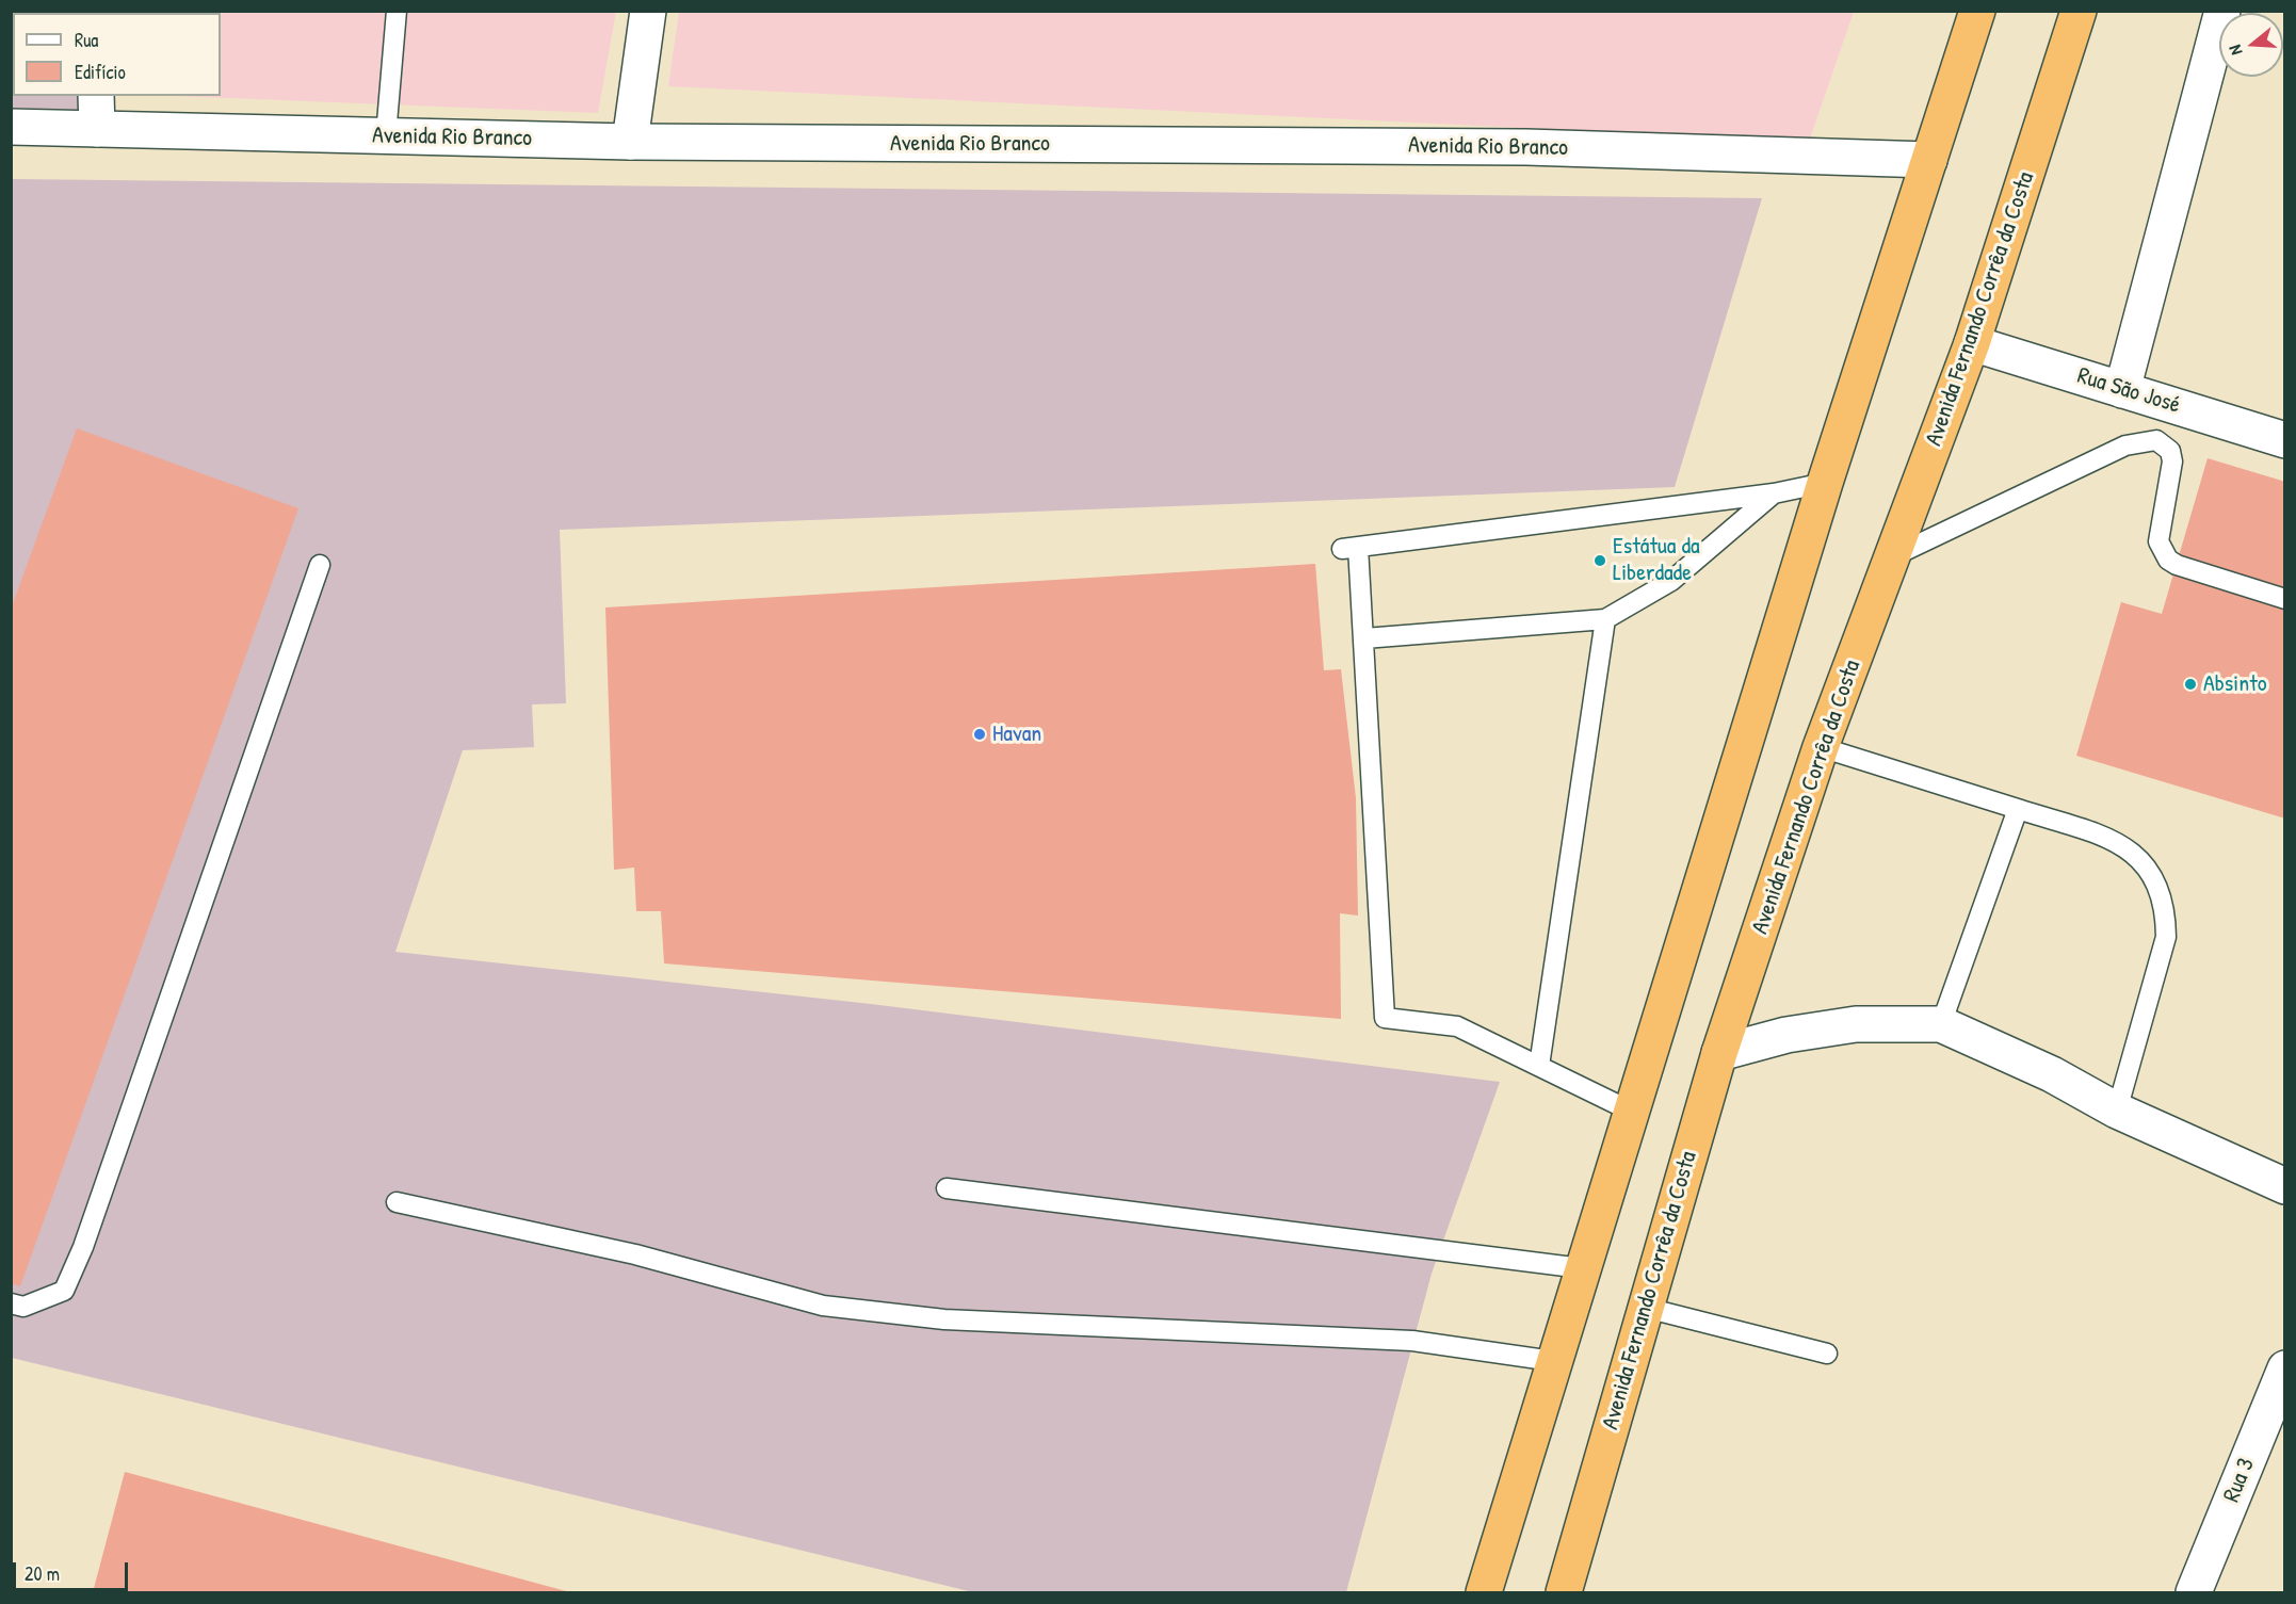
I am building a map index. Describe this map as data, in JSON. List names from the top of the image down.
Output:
{
  "streets": {
    "highway": ["Avenida Fernando Corrêa da Costa"],
    "street": ["Avenida Rio Branco", "Rua São José", "Rua 3"]
  },
  "crossings": [
    ["Avenida Fernando Corrêa da Costa", "Rua São José"]
  ],
  "places": ["Estátua da Liberdade", "Absinto", "Havan"],
  "legend": ["Rua", "Edifício"],
  "scale_bar": "20 m",
  "north": "left"
}
